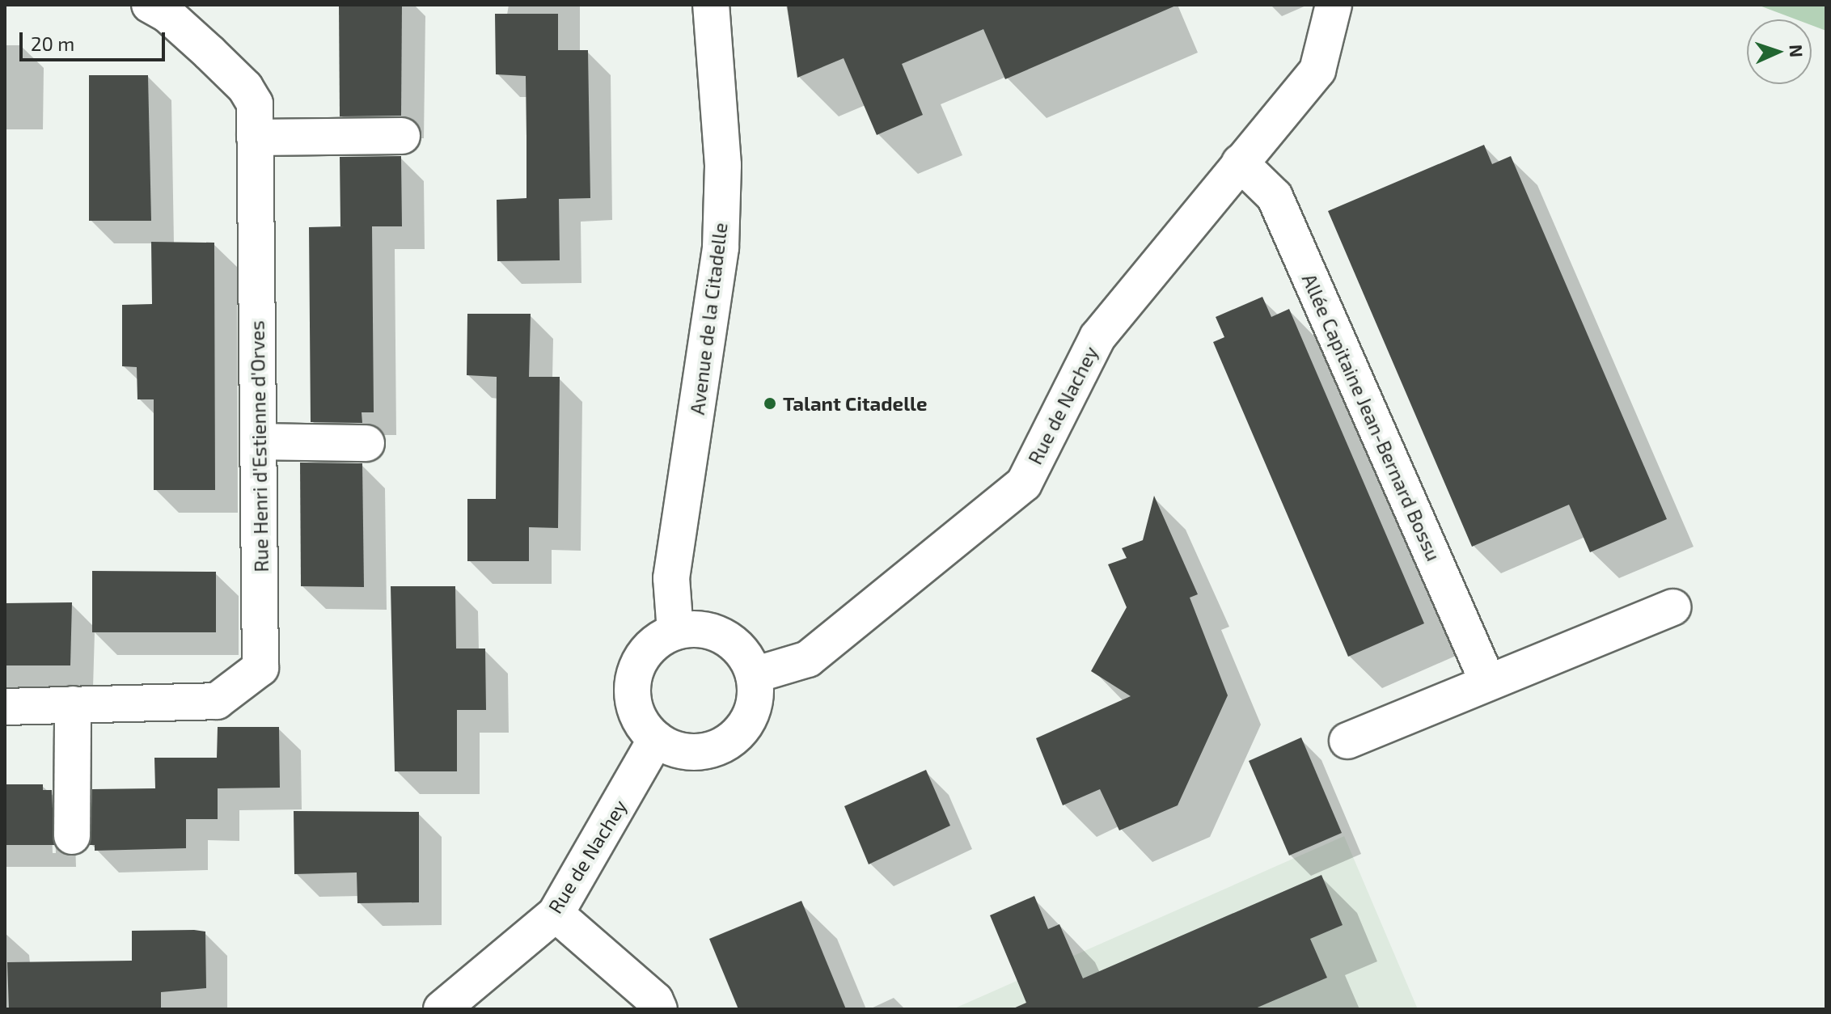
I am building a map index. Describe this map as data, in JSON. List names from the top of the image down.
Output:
{
  "streets": {
    "street": [
      "Avenue de la Citadelle",
      "Rue de Nachey",
      "Allée Capitaine Jean-Bernard Bossu",
      "Rue Henri d'Estienne d'Orves"
    ]
  },
  "crossings": [
    ["Avenue de la Citadelle", "Rue de Nachey"],
    ["Rue de Nachey", "Allée Capitaine Jean-Bernard Bossu"]
  ],
  "places": ["Talant Citadelle"],
  "scale_bar": "20 m",
  "north": "right"
}
